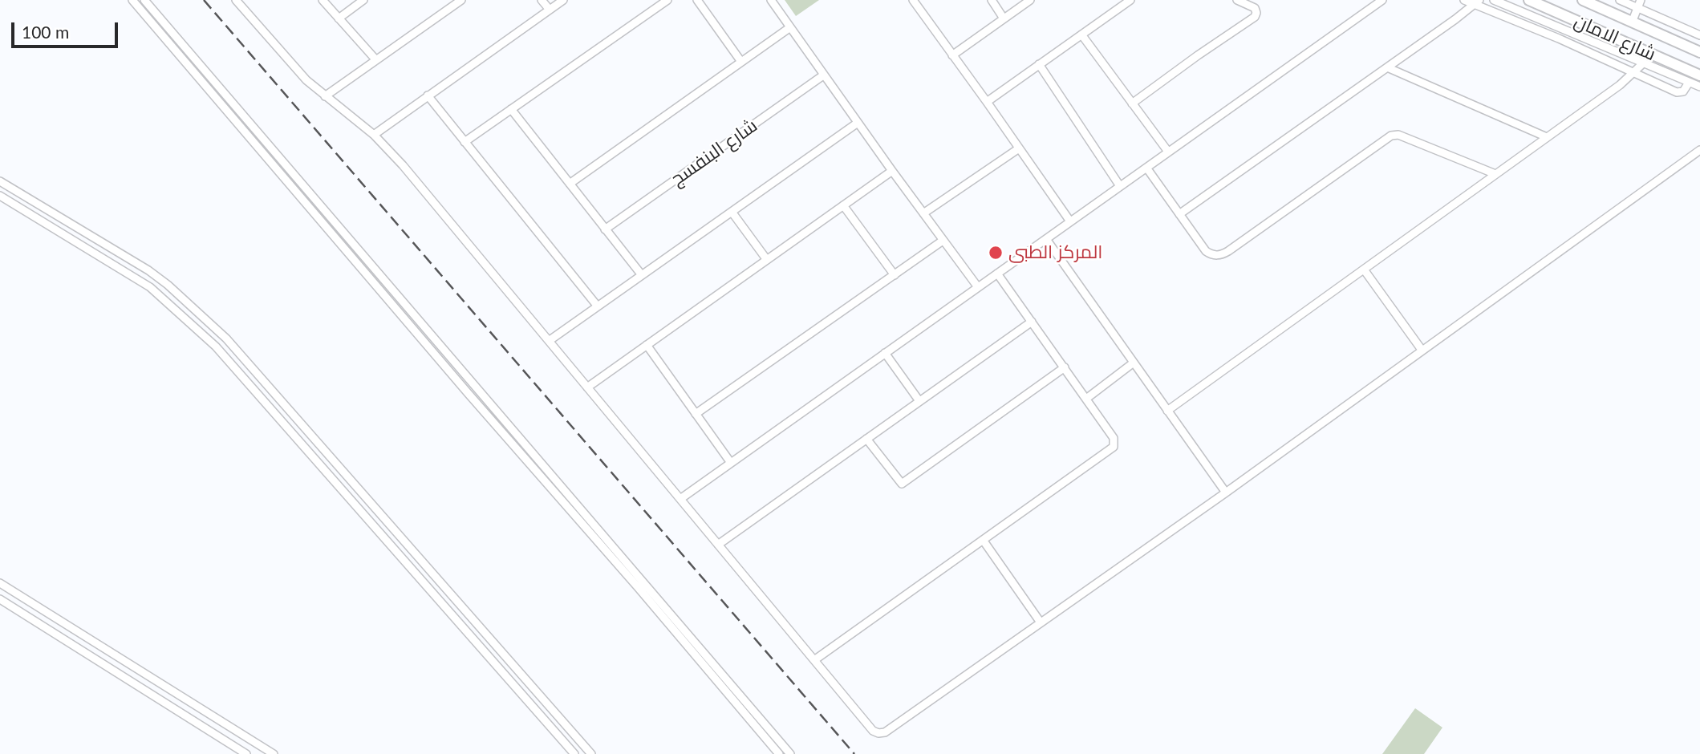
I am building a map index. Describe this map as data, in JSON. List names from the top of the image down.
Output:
{
  "streets": {
    "street": ["شارع الامان", "شارع البنفسج"]
  },
  "places": ["المركز الطبى"],
  "scale_bar": "100 m"
}
